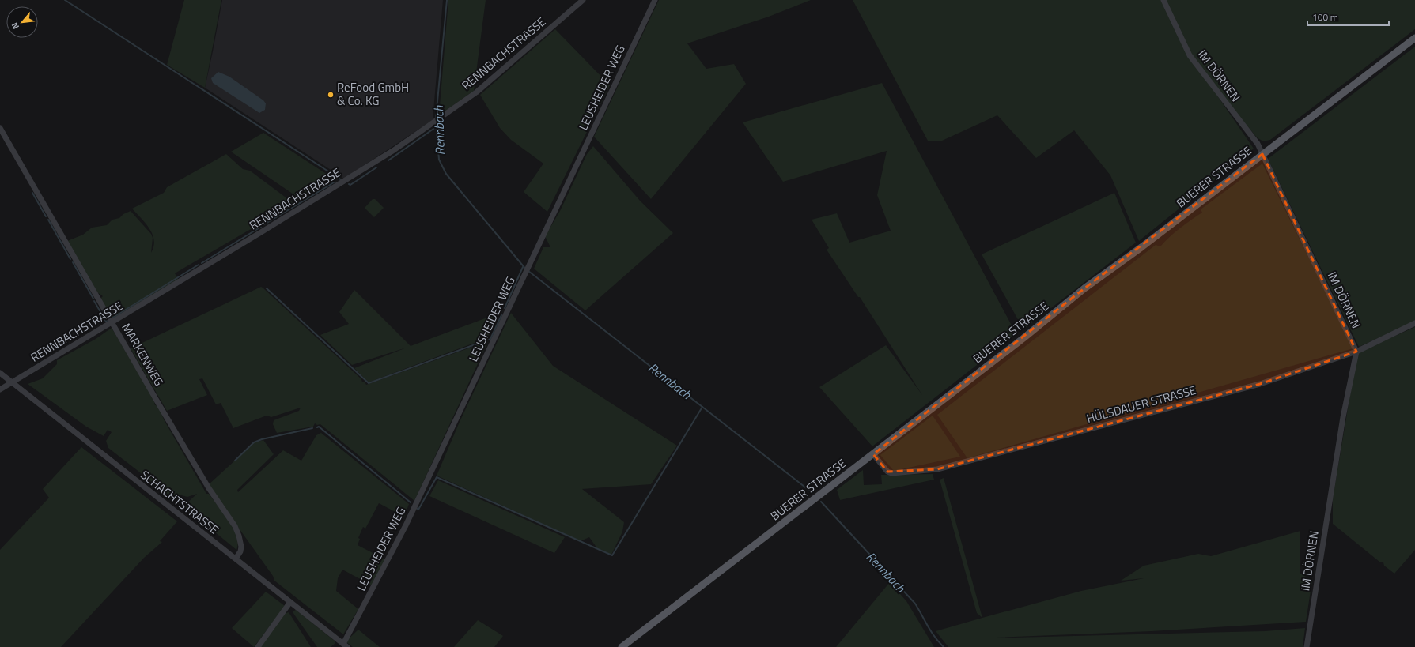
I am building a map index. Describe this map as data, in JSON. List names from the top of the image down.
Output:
{
  "streets": {
    "main road": ["BUERER STRASSE"],
    "street": [
      "RENNBACHSTRASSE",
      "IM DÖRNEN",
      "LEUSHEIDER WEG",
      "MARKENWEG",
      "HÜLSDAUER STRASSE",
      "SCHACHTSTRASSE"
    ]
  },
  "crossings": [
    ["RENNBACHSTRASSE", "MARKENWEG"],
    ["RENNBACHSTRASSE", "SCHACHTSTRASSE"],
    ["IM DÖRNEN", "BUERER STRASSE"],
    ["IM DÖRNEN", "HÜLSDAUER STRASSE"],
    ["LEUSHEIDER WEG", "SCHACHTSTRASSE"],
    ["BUERER STRASSE", "HÜLSDAUER STRASSE"],
    ["MARKENWEG", "SCHACHTSTRASSE"]
  ],
  "water": ["Rennbach"],
  "places": ["ReFood GmbH & Co. KG"],
  "scale_bar": "100 m",
  "north": "bottom left"
}
